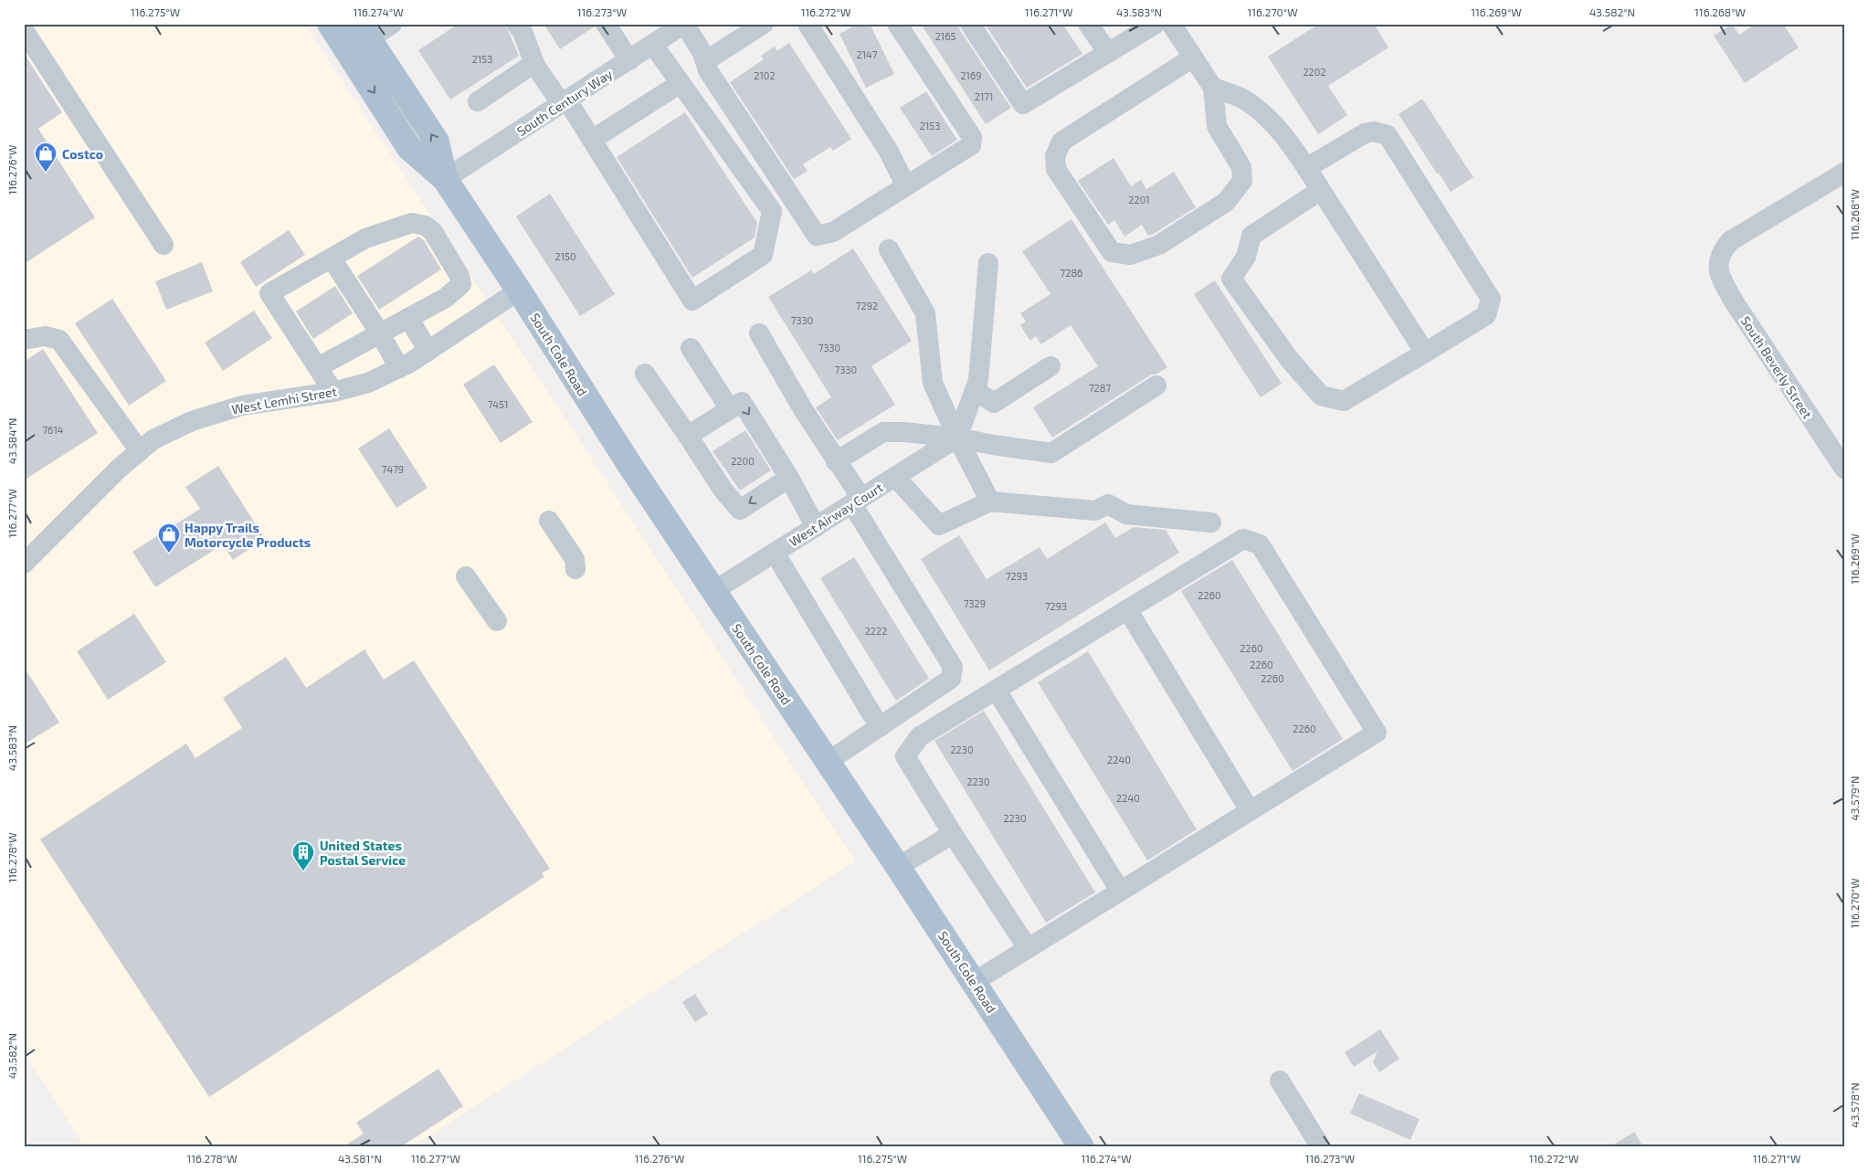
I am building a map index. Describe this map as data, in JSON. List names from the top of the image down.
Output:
{
  "streets": {
    "main road": ["South Cole Road"],
    "street": [
      "South Century Way",
      "South Beverly Street",
      "West Lemhi Street",
      "West Airway Court"
    ]
  },
  "crossings": [
    ["South Century Way", "South Cole Road"],
    ["South Cole Road", "West Lemhi Street"],
    ["South Cole Road", "West Airway Court"]
  ],
  "places": {
    "shop": ["Costco", "Happy Trails Motorcycle Products"],
    "building": ["United States Postal Service"]
  },
  "house_numbers": [
    "2165",
    "2147",
    "2153",
    "2202",
    "2102",
    "2169",
    "2171",
    "2153",
    "2201",
    "2150",
    "7286",
    "7292",
    "7330",
    "7330",
    "7330",
    "7287",
    "7451",
    "7614",
    "2200",
    "7479",
    "7293",
    "2260",
    "7329",
    "7293",
    "2222",
    "2260",
    "2260",
    "2260",
    "2260",
    "2230",
    "2240",
    "2230",
    "2240",
    "2230"
  ],
  "coordinates": [
    "116.275°W",
    "116.274°W",
    "116.273°W",
    "116.272°W",
    "116.271°W",
    "43.583°N",
    "116.270°W",
    "116.269°W",
    "43.582°N",
    "116.268°W",
    "116.276°W",
    "43.584°N",
    "116.277°W",
    "43.579°N",
    "116.278°W",
    "43.578°N",
    "43.581°N"
  ]
}
